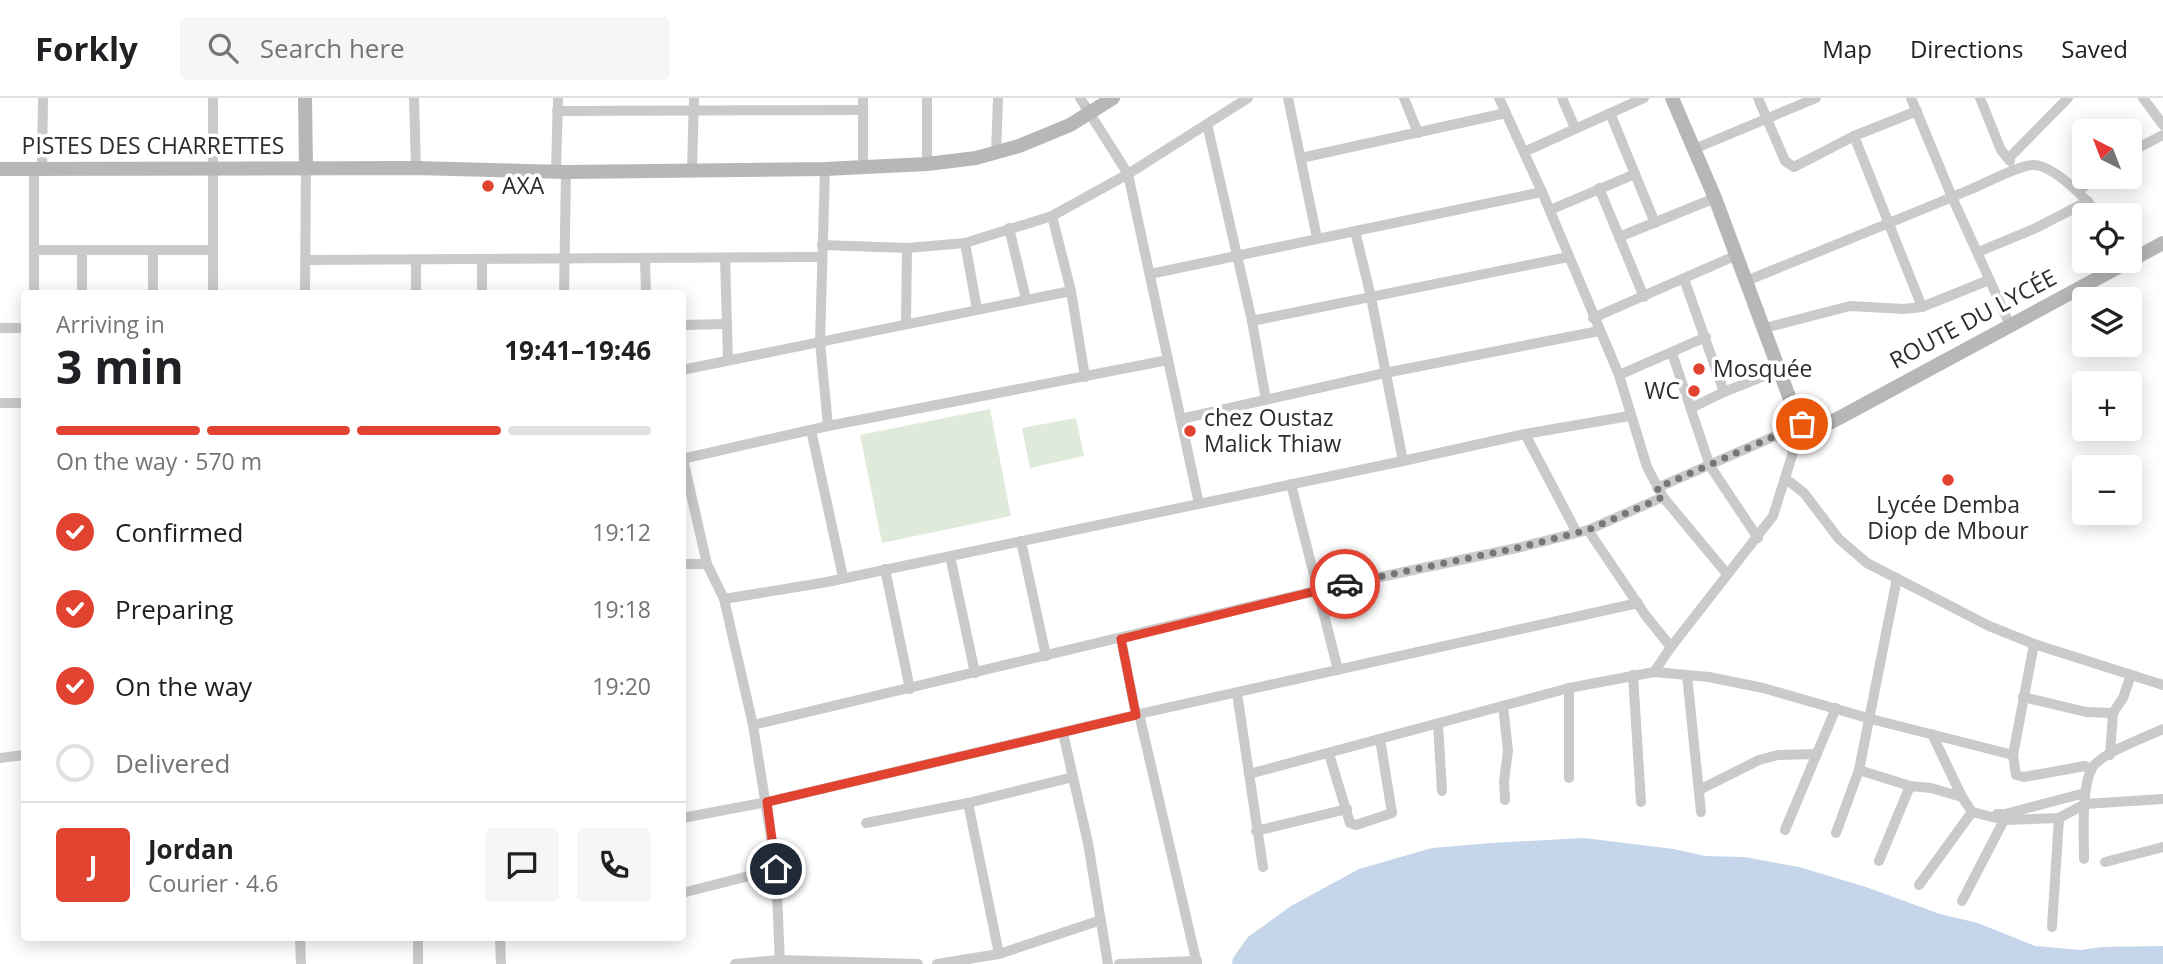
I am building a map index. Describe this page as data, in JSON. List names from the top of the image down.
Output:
{
  "streets": {
    "main road": ["PISTES DES CHARRETTES", "ROUTE DU LYCÉE"]
  },
  "places": [
    "AXA",
    "Mosquée",
    "WC",
    "chez Oustaz Malick Thiaw",
    "Lycée Demba Diop de Mbour"
  ],
  "north": "top left",
  "page": {
    "header": "Forkly",
    "search": "Search here",
    "nav": ["Map", "Directions", "Saved"],
    "map_buttons": ["+", "−"],
    "heading": ["3 min", "Arriving in", "19:41–19:46"],
    "panel": ["Jordan", "Courier · 4.6"],
    "bar": "On the way · 570 m",
    "list": [
      ["Confirmed", "19:12"],
      ["Preparing", "19:18"],
      ["On the way", "19:20"],
      "Delivered"
    ],
    "round": "J"
  }
}
